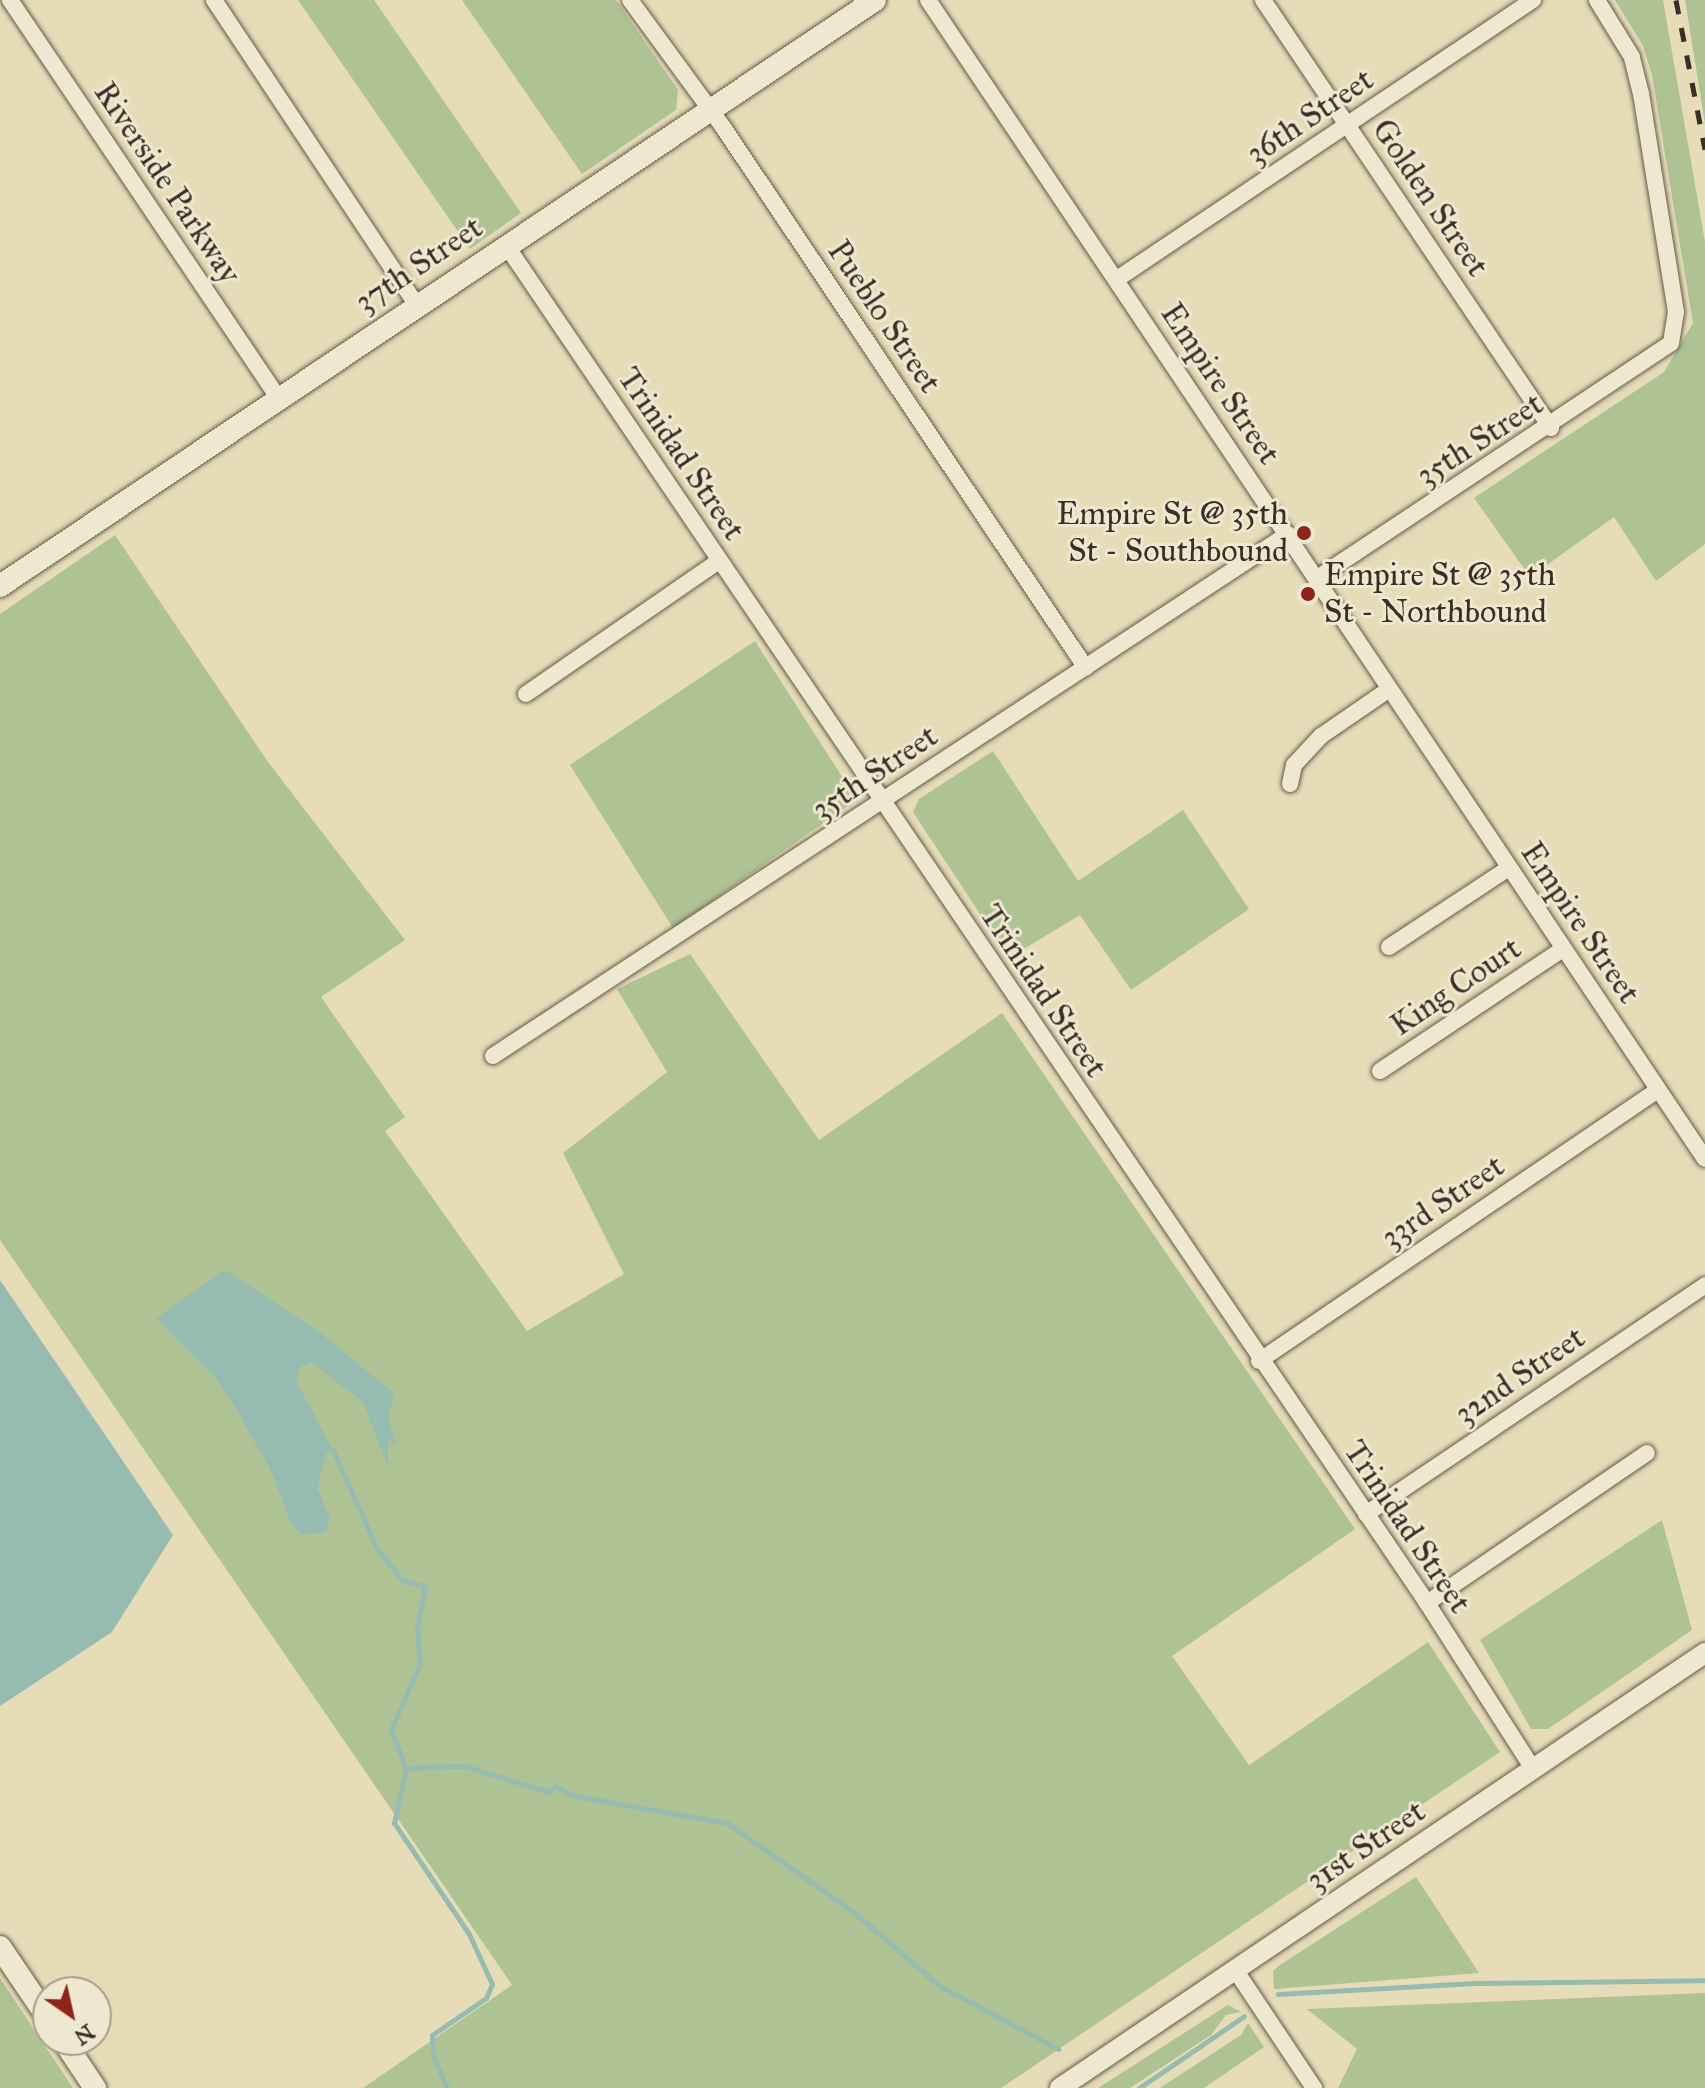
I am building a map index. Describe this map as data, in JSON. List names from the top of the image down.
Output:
{
  "streets": {
    "main road": ["37th Street"],
    "street": [
      "36th Street",
      "Riverside Parkway",
      "Golden Street",
      "Pueblo Street",
      "Empire Street",
      "35th Street",
      "Trinidad Street",
      "King Court",
      "33rd Street",
      "32nd Street",
      "31st Street"
    ]
  },
  "crossings": [
    ["36th Street", "Golden Street"],
    ["36th Street", "Empire Street"],
    ["Riverside Parkway", "37th Street"],
    ["Golden Street", "35th Street"],
    ["37th Street", "Pueblo Street"],
    ["37th Street", "Trinidad Street"],
    ["Pueblo Street", "35th Street"],
    ["Empire Street", "35th Street"],
    ["Empire Street", "King Court"],
    ["Empire Street", "33rd Street"],
    ["35th Street", "Trinidad Street"],
    ["Trinidad Street", "33rd Street"],
    ["Trinidad Street", "32nd Street"],
    ["Trinidad Street", "31st Street"]
  ],
  "places": ["Empire St @ 35th St - Southbound", "Empire St @ 35th St - Northbound"],
  "north": "bottom right"
}
